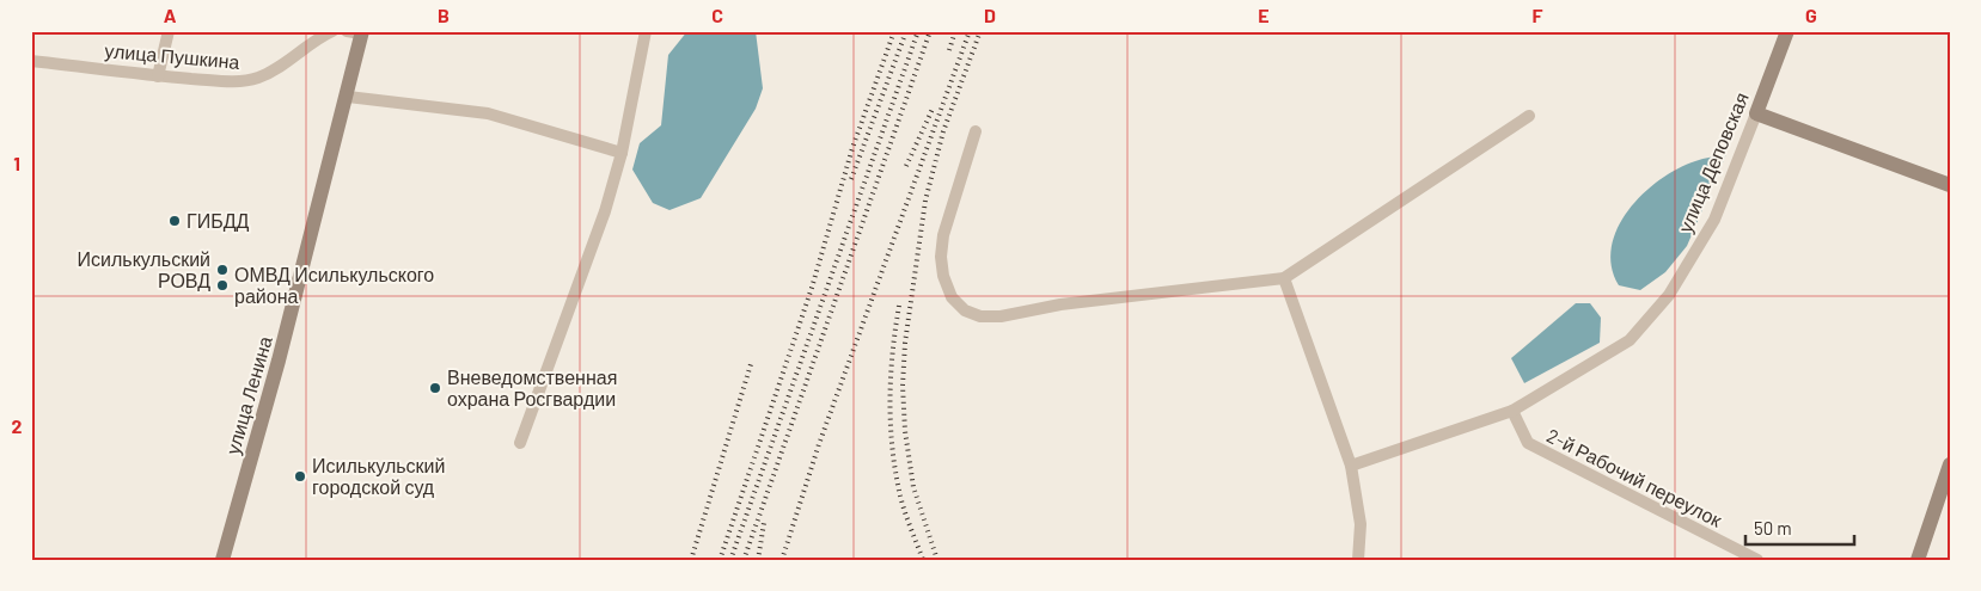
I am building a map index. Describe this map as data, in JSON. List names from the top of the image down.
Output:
{
  "streets": {
    "street": [
      "улица Пушкина",
      "улица Деповская",
      "улица Ленина",
      "2-й Рабочий переулок"
    ]
  },
  "crossings": [
    ["улица Деповская", "2-й Рабочий переулок"]
  ],
  "places": [
    "ГИБДД",
    "Исилькульский РОВД",
    "ОМВД Исилькульского района",
    "Вневедомственная охрана Росгвардии",
    "Исилькульский городской суд"
  ],
  "scale_bar": "50 m",
  "grid": {
    "columns": [
      "A",
      "B",
      "C",
      "D",
      "E",
      "F",
      "G"
    ],
    "rows": ["1", "2"]
  }
}
